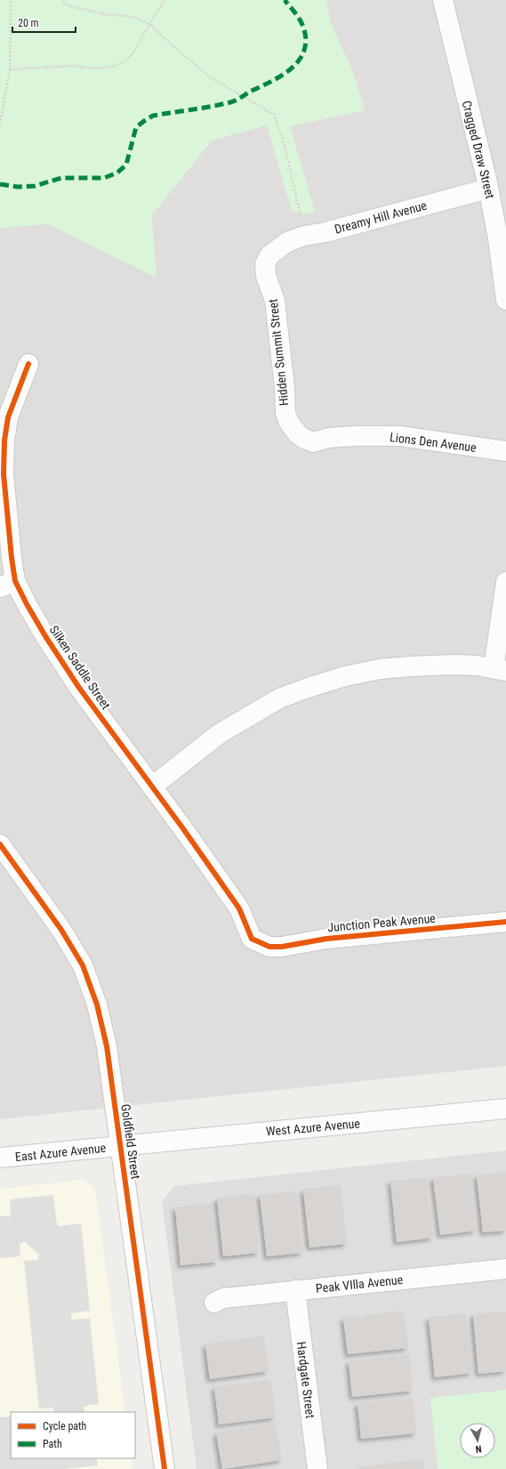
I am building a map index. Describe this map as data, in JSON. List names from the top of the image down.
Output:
{
  "streets": {
    "street": [
      "Cragged Draw Street",
      "Dreamy Hill Avenue",
      "Hidden Summit Street",
      "Lions Den Avenue",
      "Silken Saddle Street",
      "Junction Peak Avenue",
      "West Azure Avenue",
      "Goldfield Street",
      "East Azure Avenue",
      "Peak VIlla Avenue",
      "Hardgate Street"
    ]
  },
  "crossings": [
    ["Cragged Draw Street", "Dreamy Hill Avenue"],
    ["Dreamy Hill Avenue", "Hidden Summit Street"],
    ["Hidden Summit Street", "Lions Den Avenue"],
    ["Silken Saddle Street", "Junction Peak Avenue"],
    ["West Azure Avenue", "Goldfield Street"],
    ["West Azure Avenue", "East Azure Avenue"],
    ["Goldfield Street", "East Azure Avenue"],
    ["Peak VIlla Avenue", "Hardgate Street"]
  ],
  "legend": ["Cycle path", "Path"],
  "scale_bar": "20 m",
  "north": "bottom"
}
